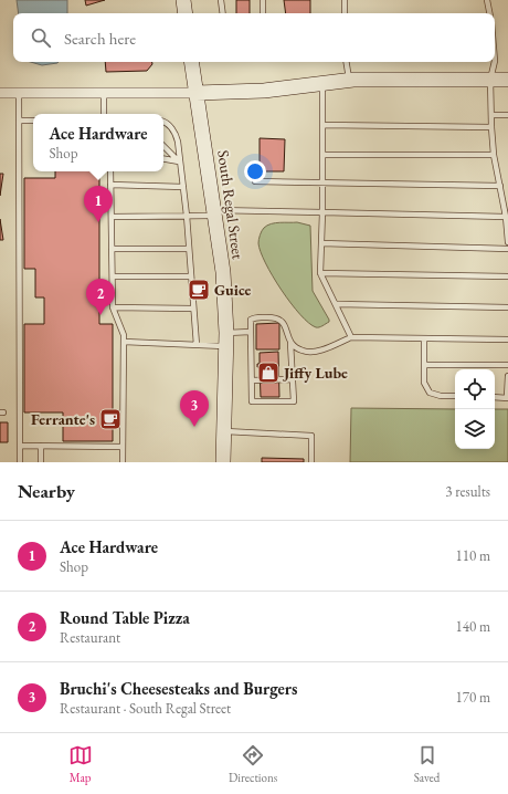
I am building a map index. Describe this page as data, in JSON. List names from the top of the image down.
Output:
{
  "streets": {
    "main road": ["South Regal Street"]
  },
  "places": {
    "cafe": ["Guice", "Ferrante's"],
    "shop": ["Jiffy Lube"]
  },
  "page": {
    "search": "Search here",
    "popup": ["Ace Hardware", "Shop"],
    "pins": ["1", "2", "3"],
    "heading": ["Nearby", "3 results"],
    "list": [
      {
        "mark": "1",
        "name": "Ace Hardware",
        "note": "Shop",
        "value": "110 m"
      },
      {
        "mark": "2",
        "name": "Round Table Pizza",
        "note": "Restaurant",
        "value": "140 m"
      },
      {
        "mark": "3",
        "name": "Bruchi's Cheesesteaks and Burgers",
        "note": "Restaurant · South Regal Street",
        "value": "170 m"
      }
    ],
    "nav": ["Map", "Directions", "Saved"]
  }
}
